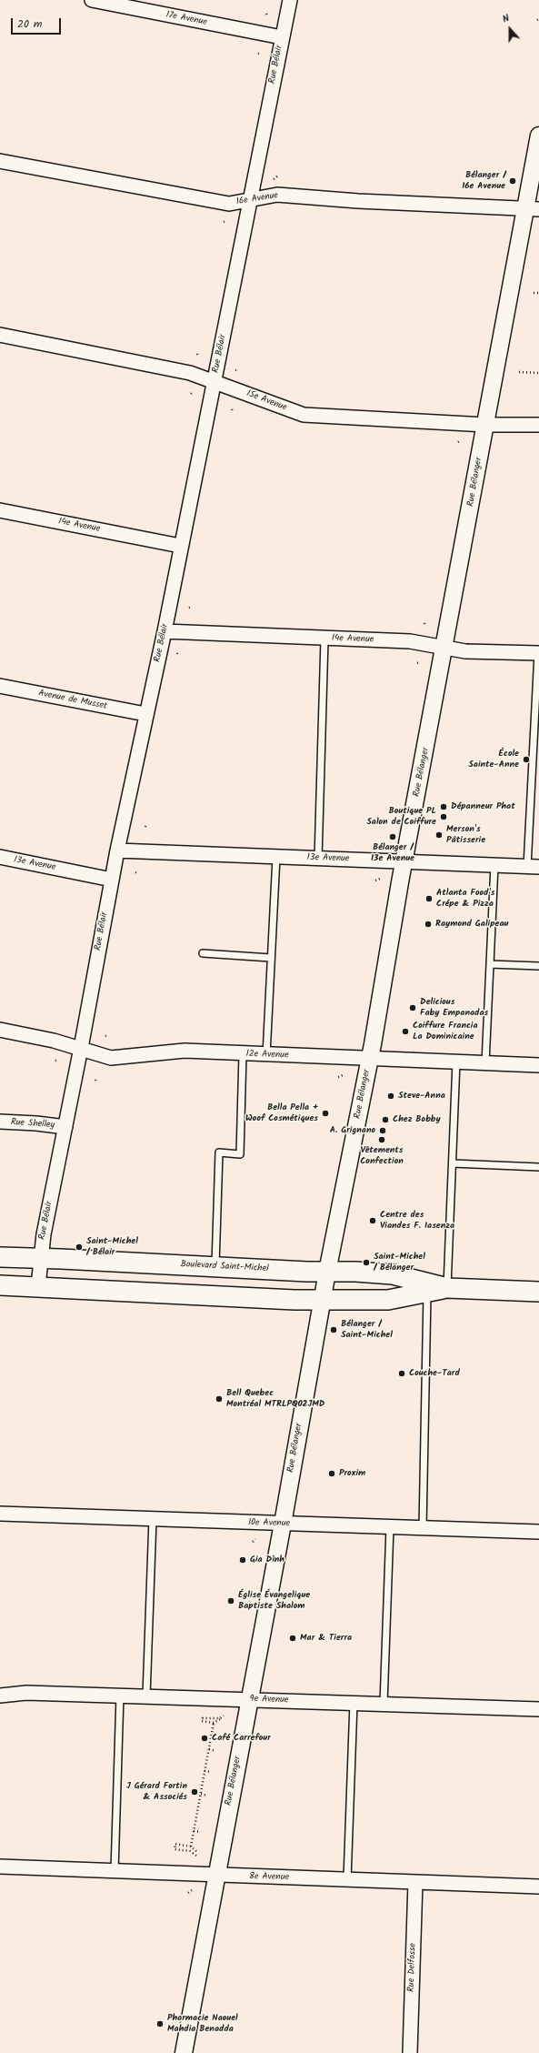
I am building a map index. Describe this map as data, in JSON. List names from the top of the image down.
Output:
{
  "streets": {
    "main road": ["Boulevard Saint-Michel"],
    "street": [
      "17e Avenue",
      "Rue Bélair",
      "16e Avenue",
      "15e Avenue",
      "Rue Bélanger",
      "14e Avenue",
      "Avenue de Musset",
      "13e Avenue",
      "12e Avenue",
      "Rue Shelley",
      "10e Avenue",
      "9e Avenue",
      "8e Avenue",
      "Rue Delfosse"
    ]
  },
  "crossings": [
    ["17e Avenue", "Rue Bélair"],
    ["Rue Bélair", "16e Avenue"],
    ["Rue Bélair", "15e Avenue"],
    ["Rue Bélair", "14e Avenue"],
    ["Rue Bélair", "Avenue de Musset"],
    ["Rue Bélair", "13e Avenue"],
    ["Rue Bélair", "12e Avenue"],
    ["Rue Bélair", "Rue Shelley"],
    ["Rue Bélair", "Boulevard Saint-Michel"],
    ["16e Avenue", "Rue Bélanger"],
    ["15e Avenue", "Rue Bélanger"],
    ["Rue Bélanger", "14e Avenue"],
    ["Rue Bélanger", "13e Avenue"],
    ["Rue Bélanger", "12e Avenue"],
    ["Rue Bélanger", "Boulevard Saint-Michel"],
    ["Rue Bélanger", "10e Avenue"],
    ["Rue Bélanger", "9e Avenue"],
    ["Rue Bélanger", "8e Avenue"],
    ["8e Avenue", "Rue Delfosse"]
  ],
  "places": [
    "Bélanger / 16e Avenue",
    "École Sainte-Anne",
    "Dépanneur Phat",
    "Boutique PL Salon de Coiffure",
    "Merson's Pâtisserie",
    "Bélanger / 13e Avenue",
    "Atlanta Food's Crépe & Pizza",
    "Raymond Galipeau",
    "Delicious Faby Empanadas",
    "Coiffure Francia La Dominicaine",
    "Steve-Anna",
    "Bella Pella + Woof Cosmétiques",
    "Chez Bobby",
    "A. Grignano",
    "Vêtements Confection",
    "Centre des Viandes F. Iasenza",
    "Saint-Michel / Bélair",
    "Saint-Michel / Bélanger",
    "Bélanger / Saint-Michel",
    "Couche-Tard",
    "Bell Quebec Montréal MTRLPQ02JMD",
    "Proxim",
    "Gia Dình",
    "Église Évangelique Baptiste Shalom",
    "Mar & Tierra",
    "Café Carrefour",
    "J Gérard Fortin & Associés",
    "Pharmacie Naouel Mahdia Benadda"
  ],
  "scale_bar": "20 m",
  "north": "top"
}
